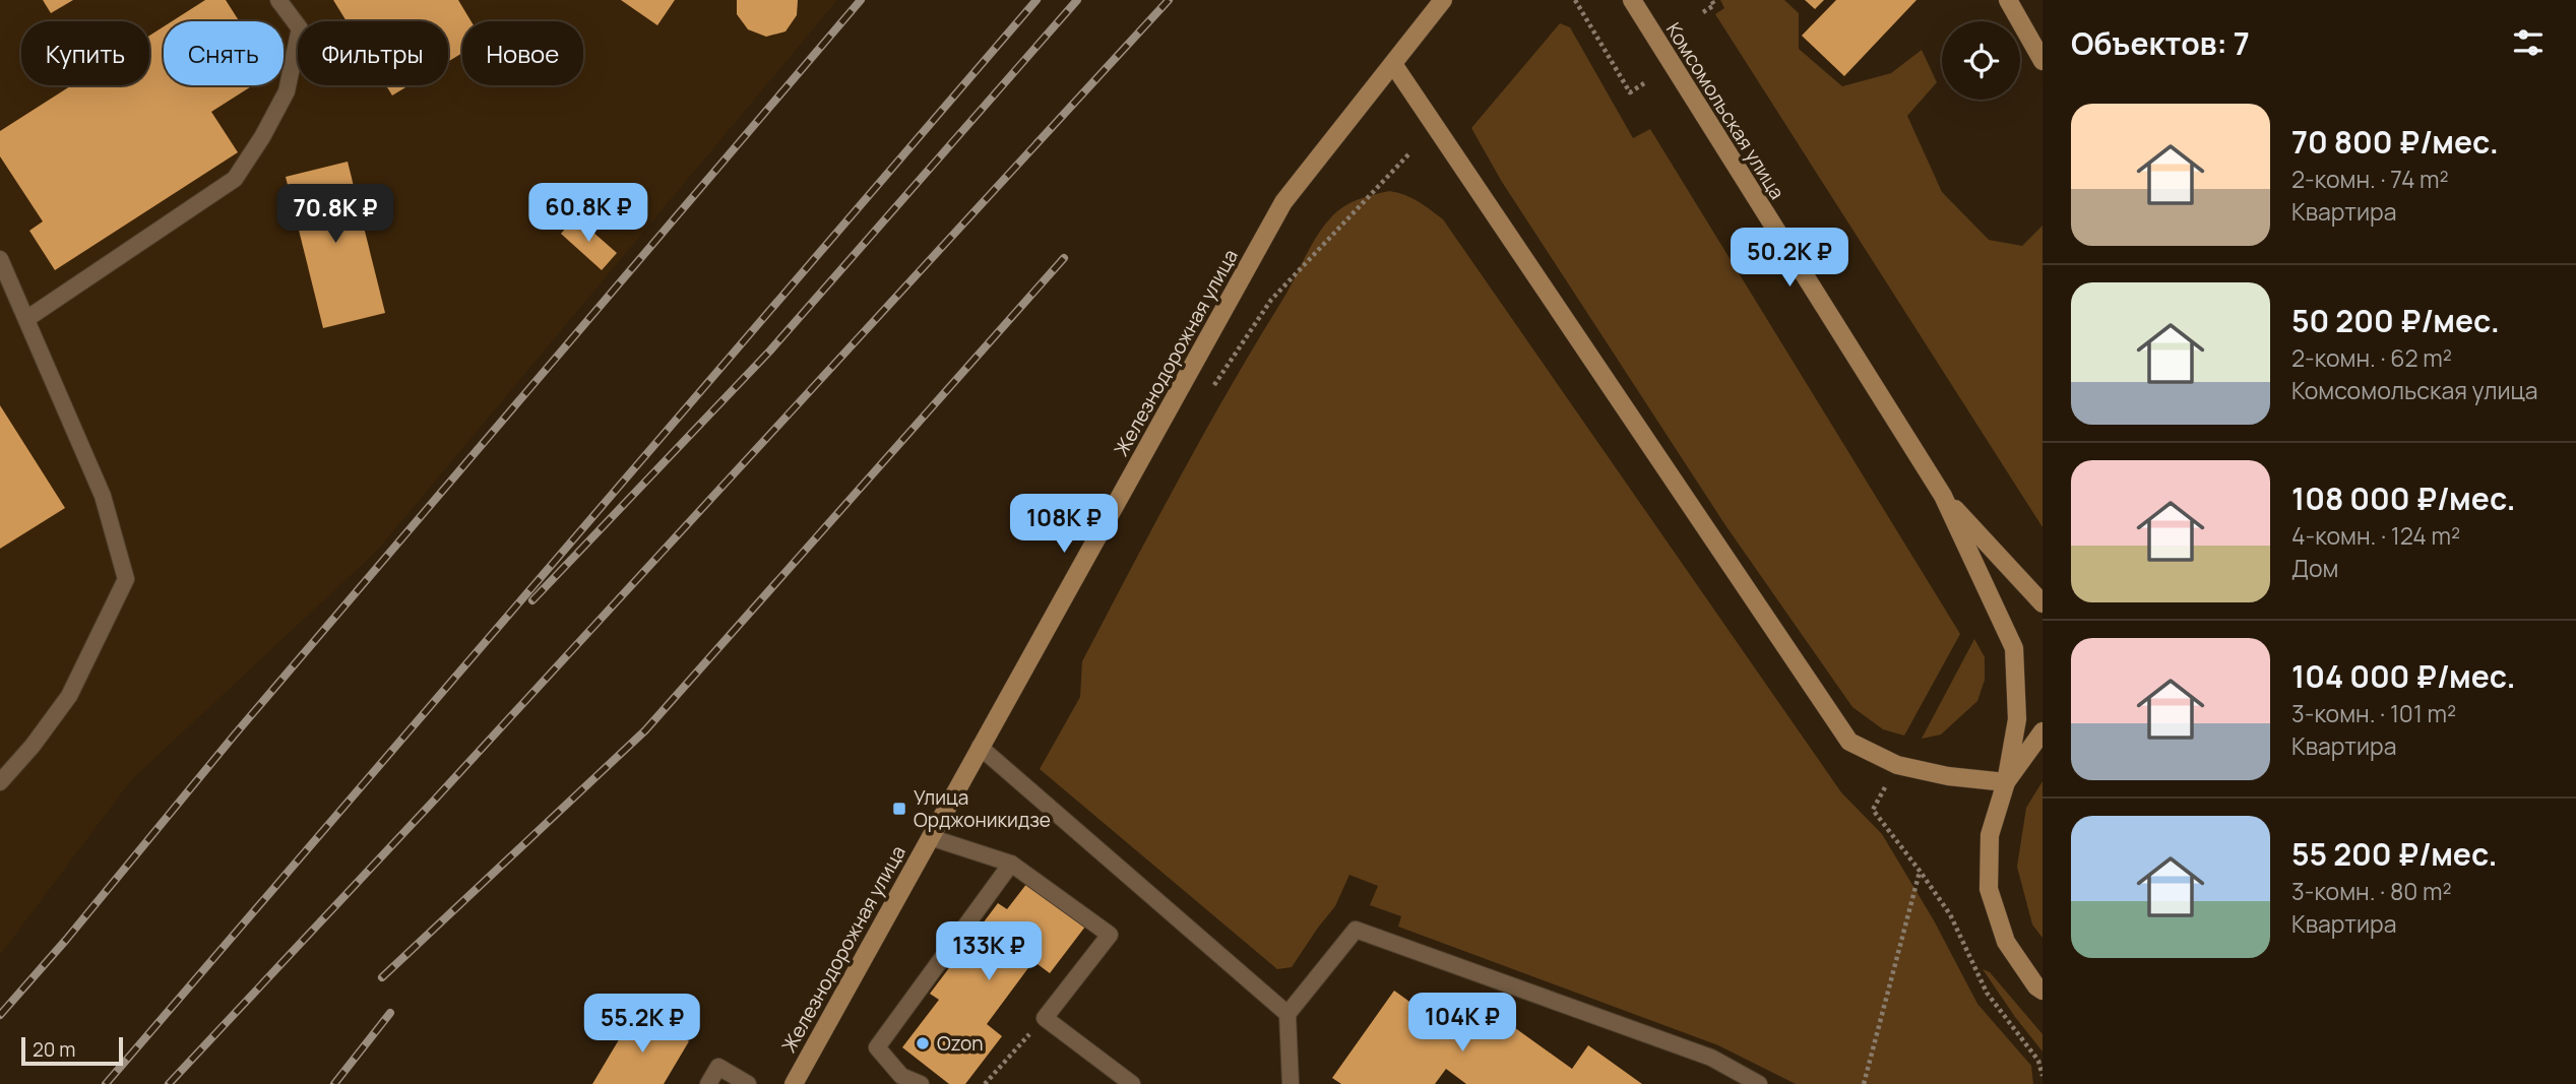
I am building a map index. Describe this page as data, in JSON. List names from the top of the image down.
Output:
{
  "streets": {
    "main road": ["Комсомольская улица", "Железнодорожная улица"]
  },
  "places": {
    "transit": ["Улица Орджоникидзе"],
    "other": ["Ozon"]
  },
  "scale_bar": "20 m",
  "page": {
    "heading": "Объектов: 7",
    "chip": [
      "Купить",
      "Снять",
      "Фильтры",
      "Новое"
    ],
    "list": [
      {
        "name": "70 800 ₽/мес.",
        "note": "2-комн. · 74 m² · Квартира"
      },
      {
        "name": "50 200 ₽/мес.",
        "note": "2-комн. · 62 m² · Комсомольская улица"
      },
      {
        "name": "108 000 ₽/мес.",
        "note": "4-комн. · 124 m² · Дом"
      },
      {
        "name": "104 000 ₽/мес.",
        "note": "3-комн. · 101 m² · Квартира"
      },
      {
        "name": "55 200 ₽/мес.",
        "note": "3-комн. · 80 m² · Квартира"
      }
    ],
    "price": [
      "60.8K ₽",
      "70.8K ₽",
      "50.2K ₽",
      "108K ₽",
      "133K ₽",
      "104K ₽",
      "55.2K ₽"
    ],
    "scale": "20 m"
  }
}
